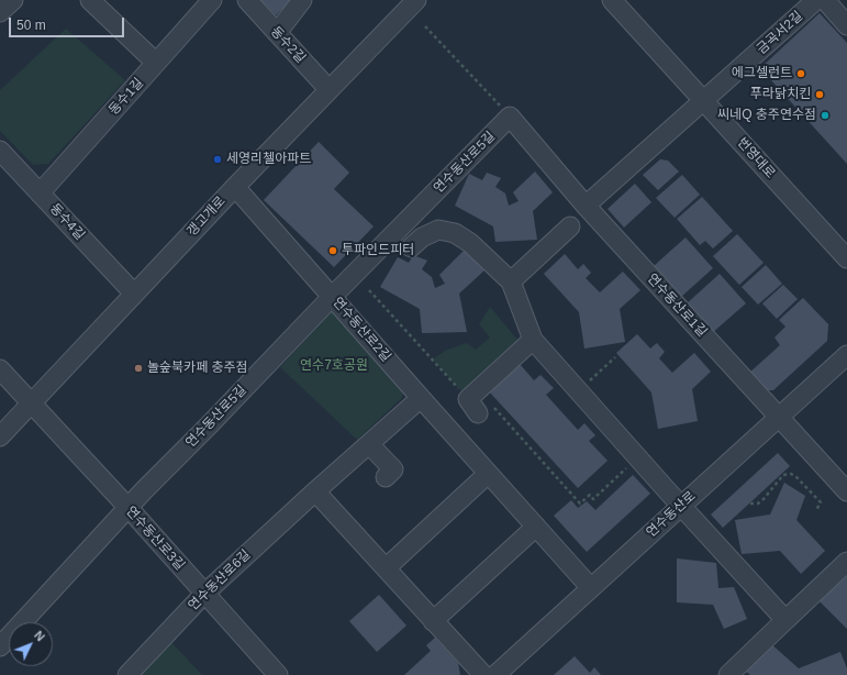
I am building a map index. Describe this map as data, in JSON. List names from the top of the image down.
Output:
{
  "streets": {
    "street": [
      "금곡서2길",
      "동수2길",
      "동수1길",
      "번영대로",
      "연수동산로5길",
      "갱고개로",
      "동수4길",
      "연수동산로1길",
      "연수동산로2길",
      "연수동산로",
      "연수동산로3길",
      "연수동산로6길"
    ]
  },
  "crossings": [
    ["금곡서2길", "번영대로"],
    ["금곡서2길", "연수동산로1길"],
    ["동수2길", "갱고개로"],
    ["동수1길", "동수4길"],
    ["연수동산로5길", "연수동산로1길"],
    ["연수동산로5길", "연수동산로2길"],
    ["연수동산로5길", "연수동산로3길"],
    ["갱고개로", "동수4길"],
    ["갱고개로", "연수동산로2길"],
    ["갱고개로", "연수동산로3길"],
    ["연수동산로1길", "연수동산로"],
    ["연수동산로2길", "연수동산로"],
    ["연수동산로2길", "연수동산로6길"],
    ["연수동산로3길", "연수동산로6길"]
  ],
  "parks": ["연수7호공원"],
  "places": [
    "에그셀런트",
    "푸라닭치킨",
    "씨네Q 충주연수점",
    "세영리첼아파트",
    "투파인드피터",
    "놀숲북카페 충주점"
  ],
  "scale_bar": "50 m",
  "north": "top right"
}
